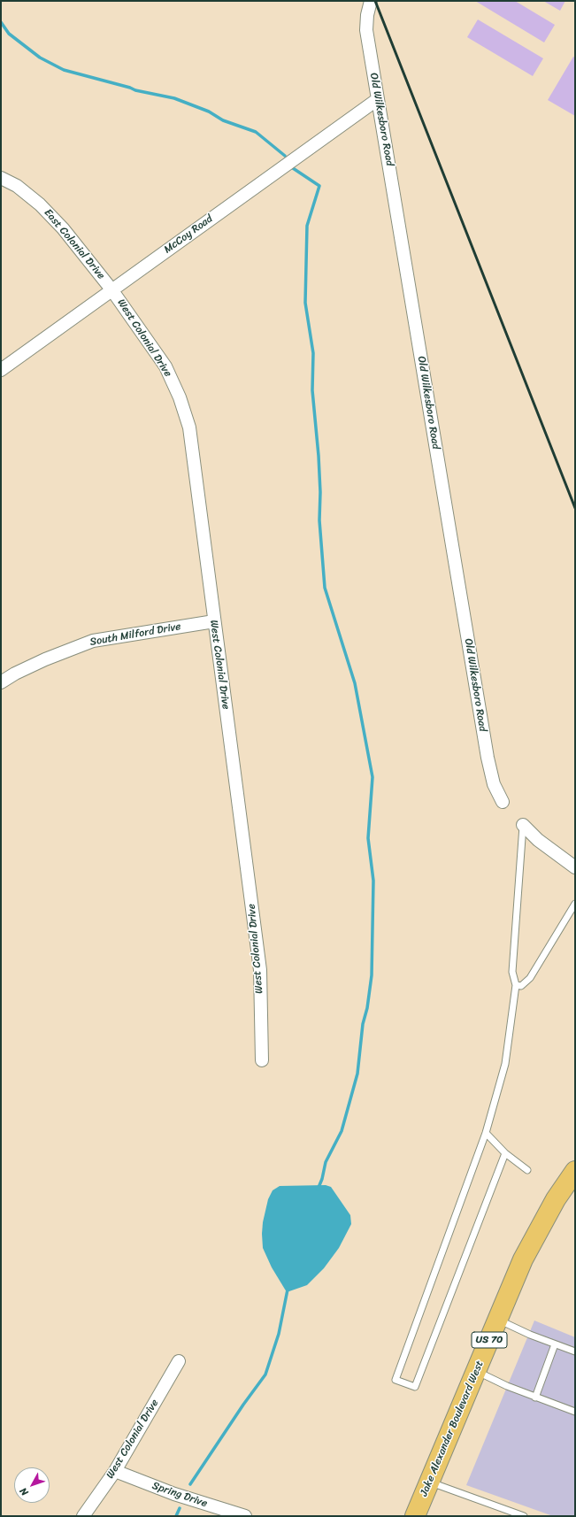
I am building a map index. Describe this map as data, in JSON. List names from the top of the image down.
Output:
{
  "streets": {
    "highway": ["US 70", "Jake Alexander Boulevard West"],
    "street": [
      "Old Wilkesboro Road",
      "McCoy Road",
      "East Colonial Drive",
      "West Colonial Drive",
      "South Milford Drive",
      "Spring Drive"
    ]
  },
  "crossings": [
    ["Old Wilkesboro Road", "McCoy Road"],
    ["McCoy Road", "East Colonial Drive"],
    ["McCoy Road", "West Colonial Drive"],
    ["East Colonial Drive", "West Colonial Drive"],
    ["West Colonial Drive", "South Milford Drive"],
    ["West Colonial Drive", "Spring Drive"]
  ],
  "north": "bottom left"
}
